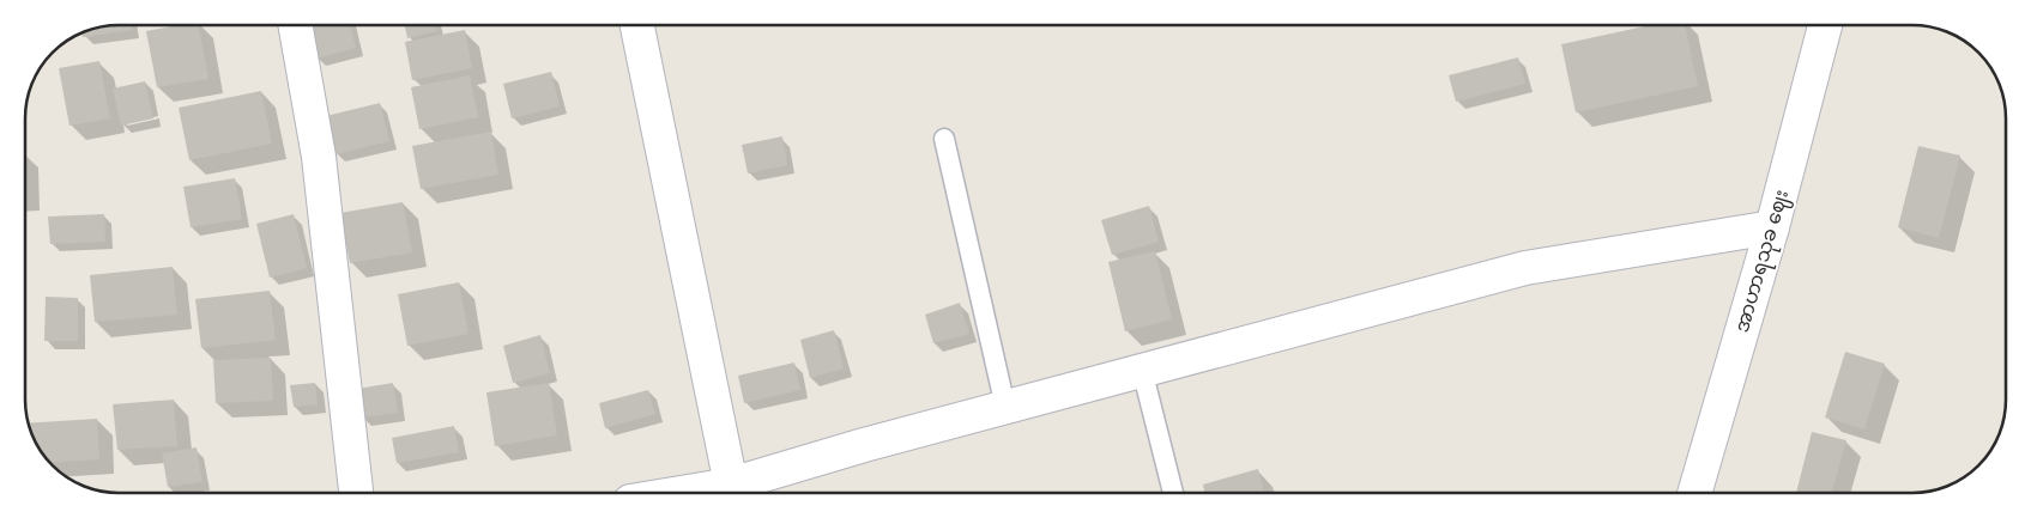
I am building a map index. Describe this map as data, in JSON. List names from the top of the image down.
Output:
{
  "streets": {
    "street": ["အာဟာရသုခ ဈေး"]
  }
}
